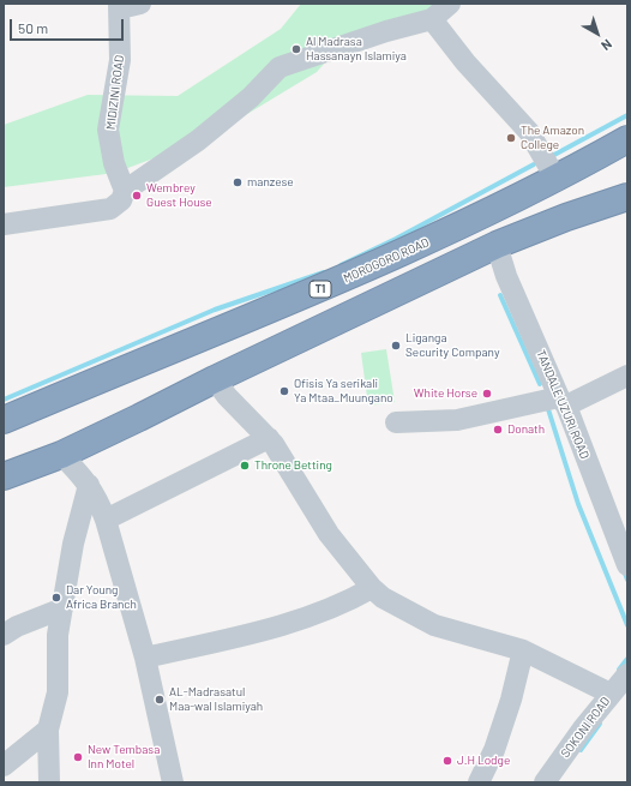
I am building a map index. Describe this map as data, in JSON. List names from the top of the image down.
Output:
{
  "streets": {
    "highway": ["MOROGORO ROAD", "T1"],
    "street": ["MIDIZINI ROAD", "TANDALE UZURI ROAD", "SOKONI ROAD"]
  },
  "places": [
    "Al Madrasa Hassanayn Islamiya",
    "The Amazon College",
    "manzese",
    "Wembrey Guest House",
    "Liganga Security Company",
    "Ofisis Ya serikali Ya Mtaa_Muungano",
    "White Horse",
    "Donath",
    "Throne Betting",
    "Dar Young Africa Branch",
    "AL-Madrasatul Maa-wal Islamiyah",
    "New Tembasa Inn Motel",
    "J.H Lodge"
  ],
  "scale_bar": "50 m",
  "north": "bottom right"
}
